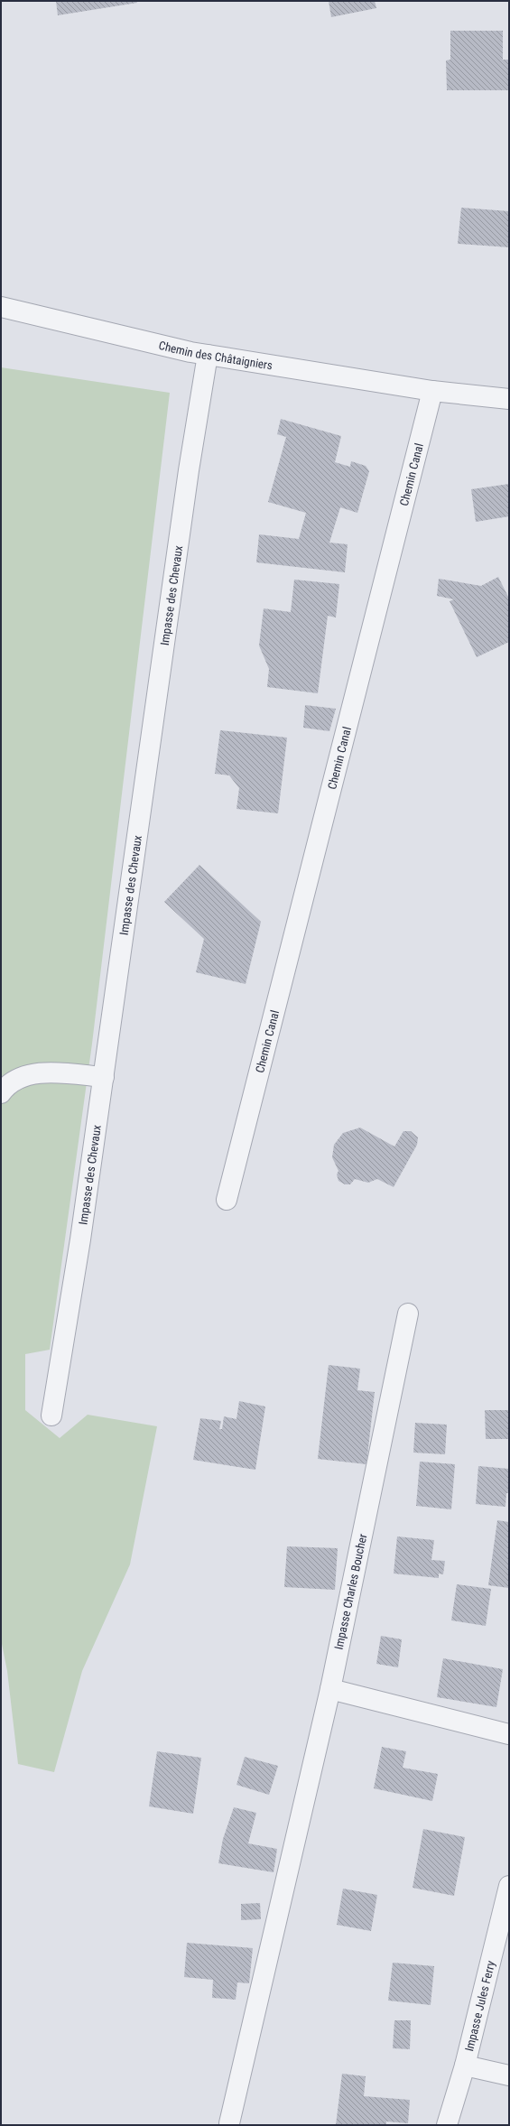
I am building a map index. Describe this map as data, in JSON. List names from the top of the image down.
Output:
{
  "streets": {
    "street": [
      "Chemin des Châtaigniers",
      "Chemin Canal",
      "Impasse des Chevaux",
      "Impasse Charles Boucher",
      "Impasse Jules Ferry"
    ]
  },
  "crossings": [
    ["Chemin des Châtaigniers", "Chemin Canal"],
    ["Chemin des Châtaigniers", "Impasse des Chevaux"]
  ]
}
